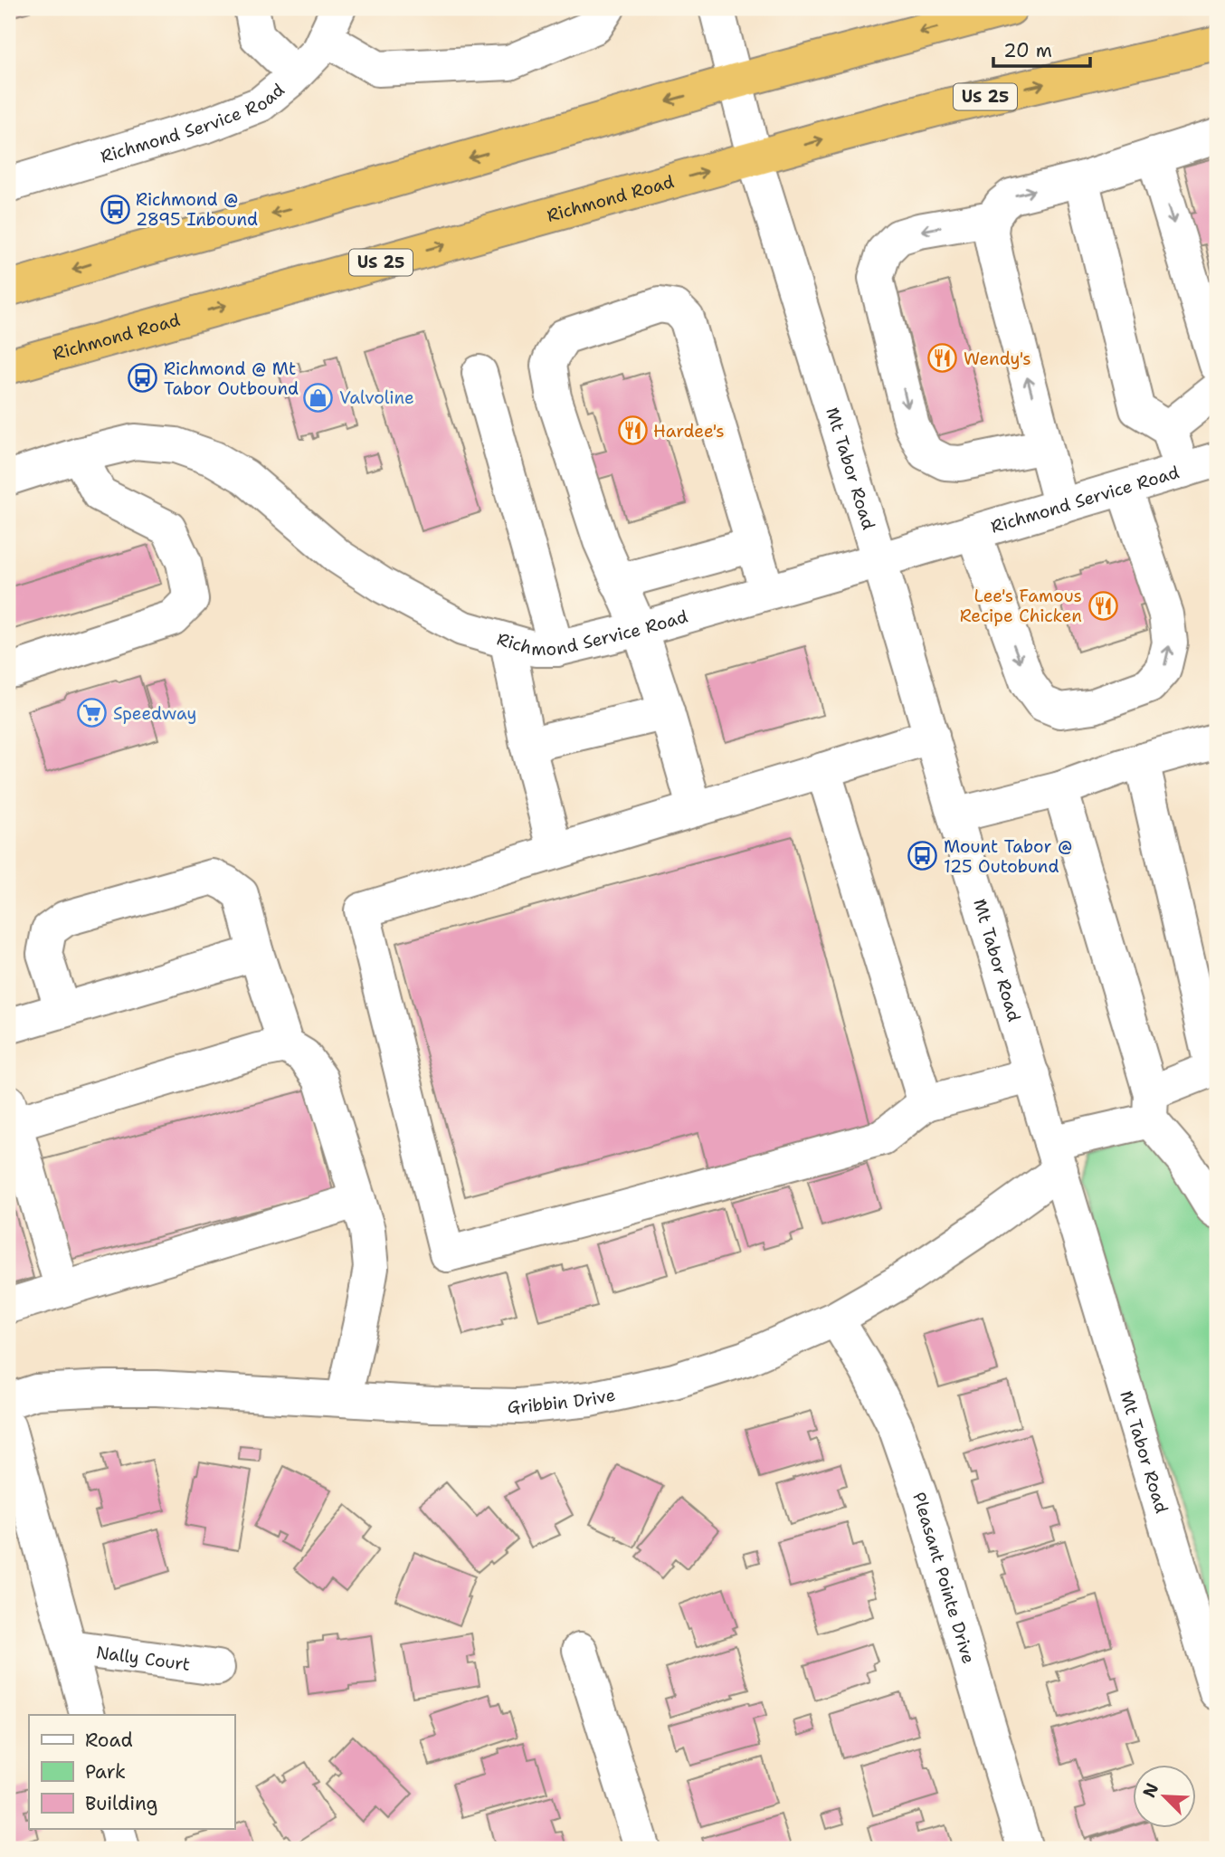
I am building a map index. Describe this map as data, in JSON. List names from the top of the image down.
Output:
{
  "streets": {
    "highway": ["US 25", "Richmond Road"],
    "street": [
      "Richmond Service Road",
      "Mt Tabor Road",
      "Gribbin Drive",
      "Pleasant Pointe Drive",
      "Nally Court"
    ]
  },
  "crossings": [
    ["Richmond Service Road", "Mt Tabor Road"],
    ["Richmond Road", "Mt Tabor Road"],
    ["Mt Tabor Road", "Gribbin Drive"],
    ["Gribbin Drive", "Pleasant Pointe Drive"]
  ],
  "places": {
    "bus stop": ["Richmond @ 2895 Inbound", "Richmond @ Mt Tabor Outbound", "Mount Tabor @ 125 Outobund"],
    "restaurant": ["Wendy's", "Hardee's", "Lee's Famous Recipe Chicken"],
    "shop": ["Valvoline"],
    "supermarket": ["Speedway"]
  },
  "legend": ["Road", "Park", "Building"],
  "scale_bar": "20 m",
  "north": "top left"
}
